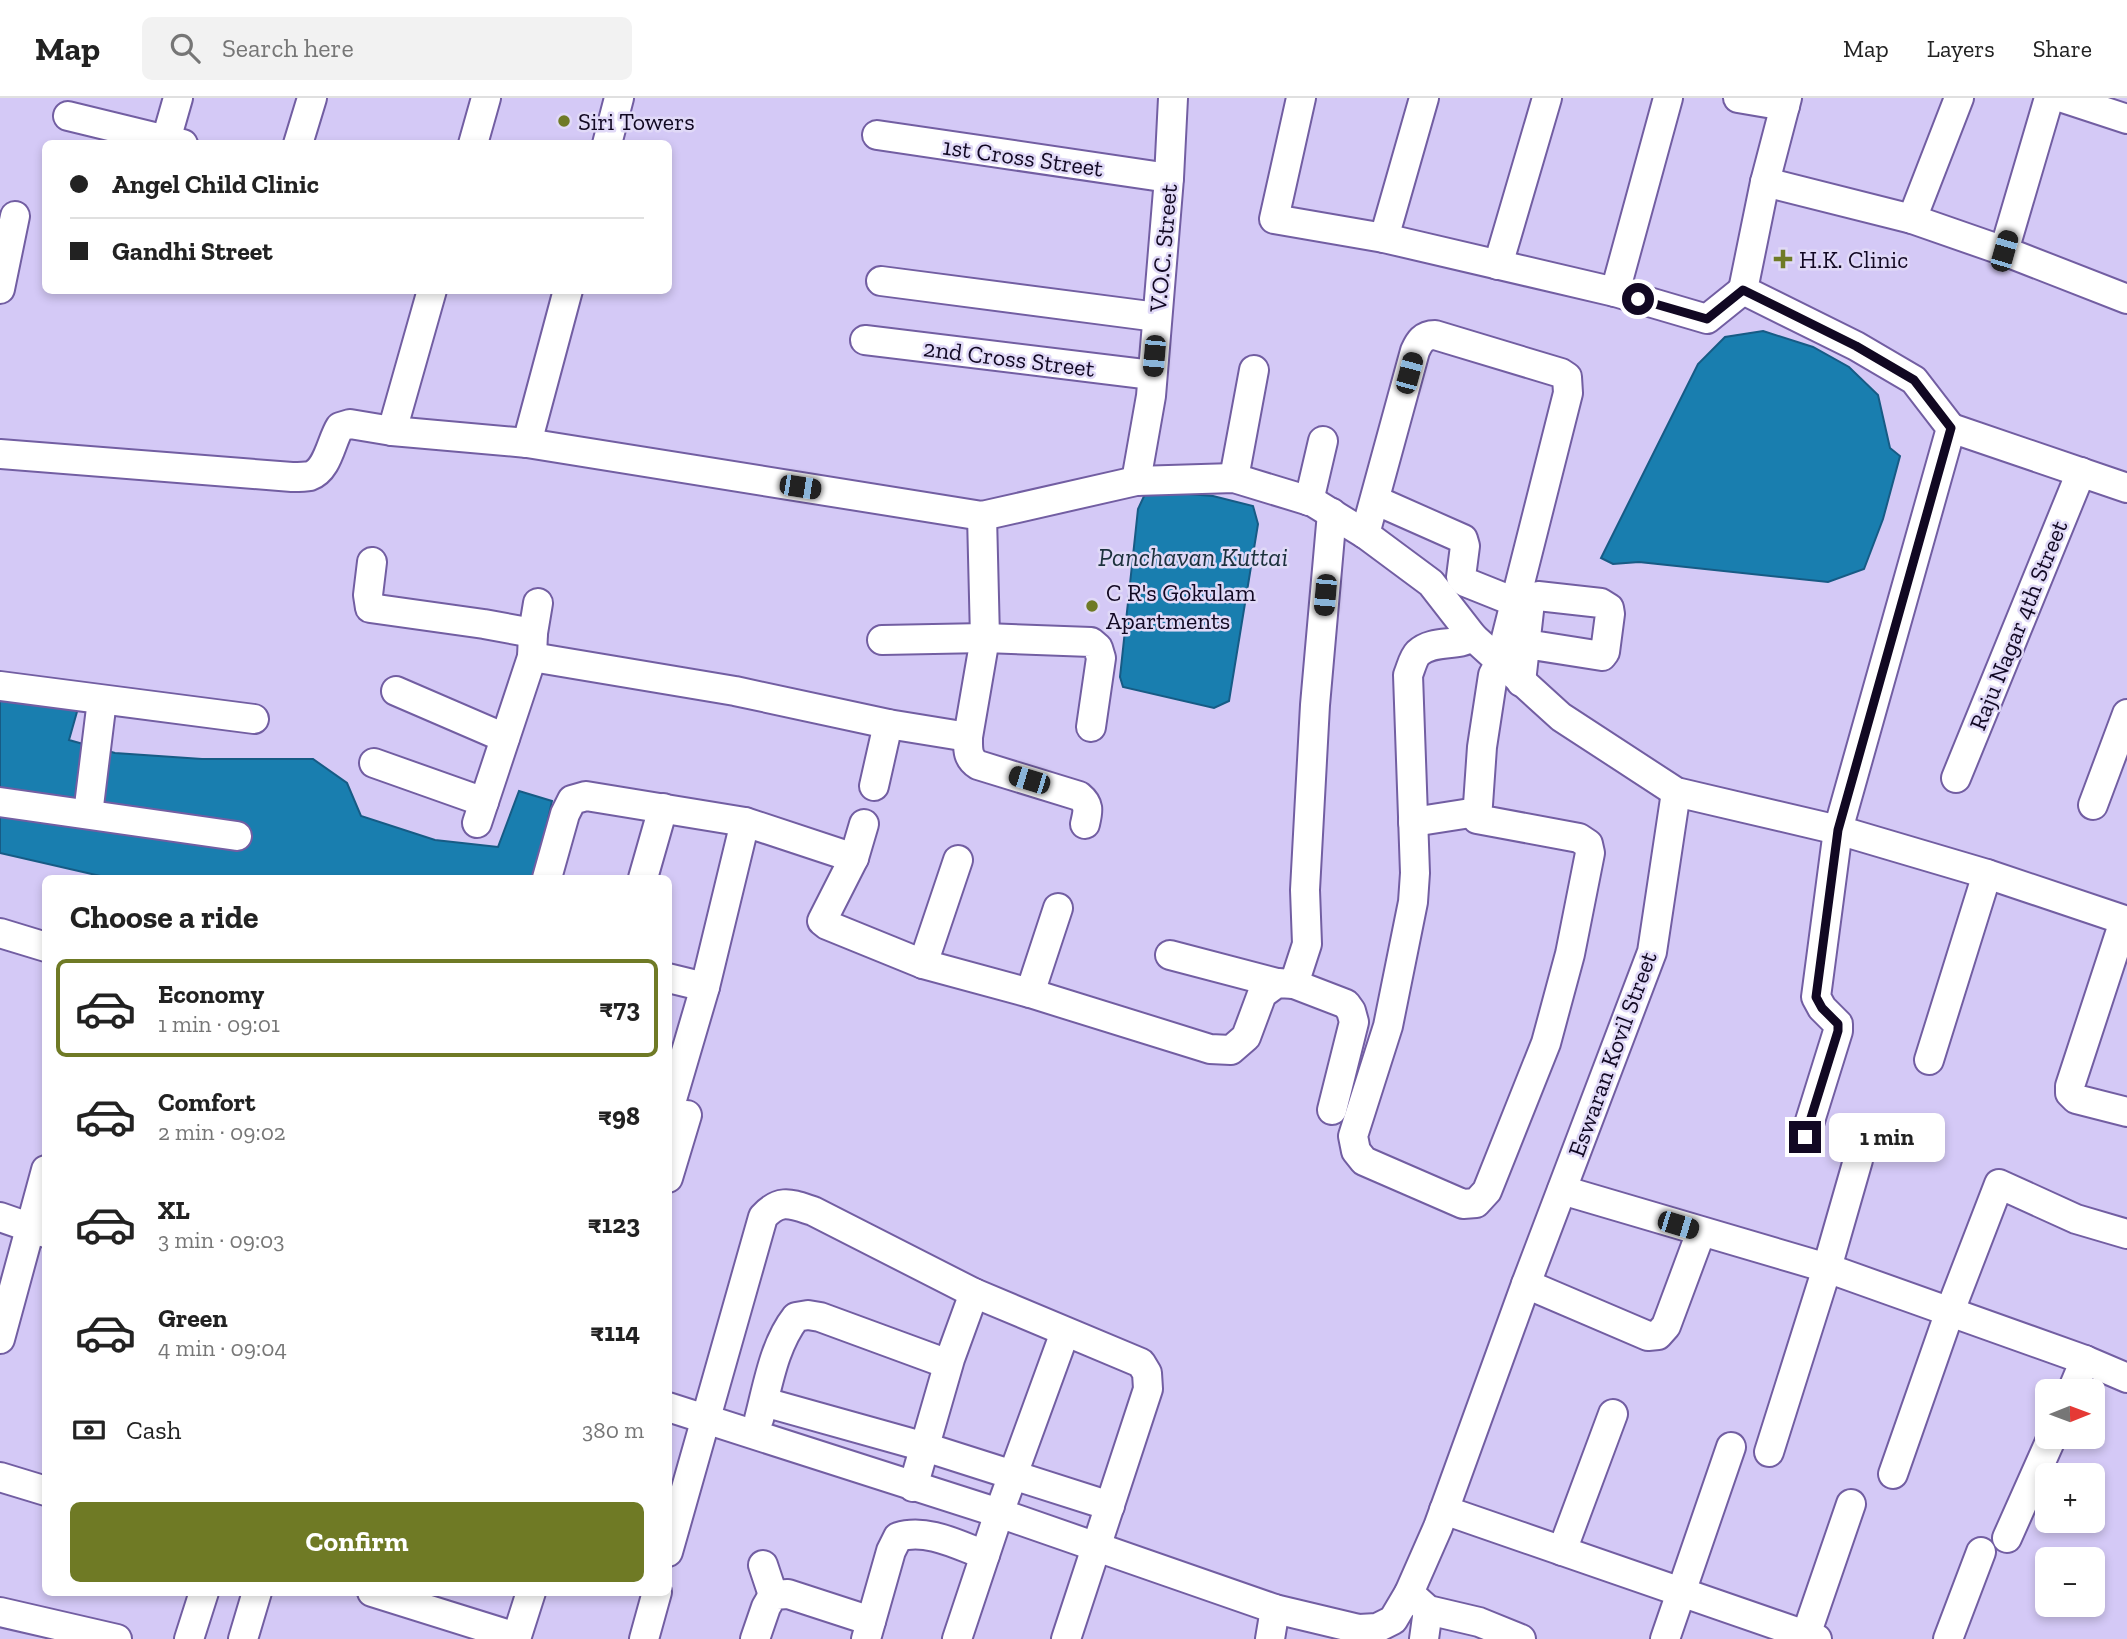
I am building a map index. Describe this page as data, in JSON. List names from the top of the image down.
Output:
{
  "streets": {
    "street": [
      "1st Cross Street",
      "V.O.C. Street",
      "2nd Cross Street",
      "Raju Nagar 4th Street",
      "Eswaran Kovil Street"
    ]
  },
  "crossings": [
    ["1st Cross Street", "V.O.C. Street"],
    ["V.O.C. Street", "2nd Cross Street"]
  ],
  "water": ["Panchavan Kuttai"],
  "places": {
    "other": ["Siri Towers", "C R's Gokulam Apartments"],
    "health": ["H.K. Clinic"]
  },
  "north": "right",
  "page": {
    "header": "Map",
    "search": "Search here",
    "nav": ["Map", "Layers", "Share"],
    "banner": ["Angel Child Clinic", "Gandhi Street"],
    "heading": "Choose a ride",
    "list": [
      {
        "name": "Economy",
        "note": "1 min · 09:01",
        "value": "₹73"
      },
      {
        "name": "Comfort",
        "note": "2 min · 09:02",
        "value": "₹98"
      },
      {
        "name": "XL",
        "note": "3 min · 09:03",
        "value": "₹123"
      },
      {
        "name": "Green",
        "note": "4 min · 09:04",
        "value": "₹114"
      }
    ],
    "bubble": "1 min",
    "map_buttons": ["+", "−"],
    "pay": ["Cash", "380 m"],
    "buttons": "Confirm"
  }
}
